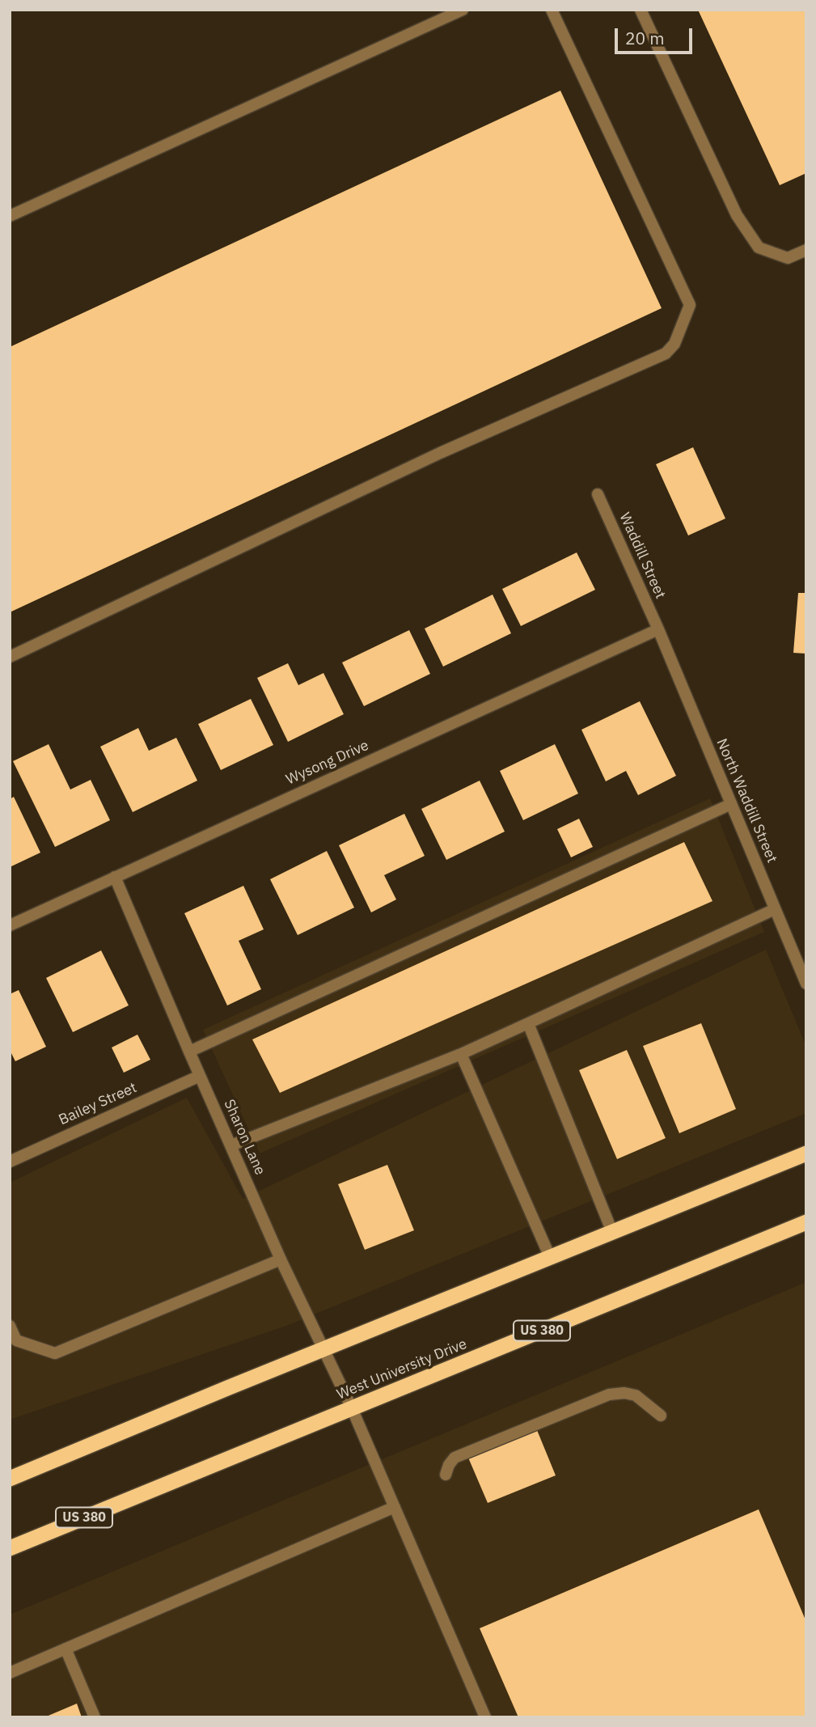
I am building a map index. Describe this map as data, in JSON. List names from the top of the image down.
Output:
{
  "streets": {
    "highway": ["US 380", "West University Drive"],
    "street": [
      "Waddill Street",
      "Wysong Drive",
      "North Waddill Street",
      "Bailey Street",
      "Sharon Lane"
    ]
  },
  "crossings": [
    ["Waddill Street", "Wysong Drive"],
    ["Waddill Street", "North Waddill Street"],
    ["Wysong Drive", "North Waddill Street"],
    ["Wysong Drive", "Sharon Lane"],
    ["Bailey Street", "Sharon Lane"],
    ["Sharon Lane", "West University Drive"]
  ],
  "scale_bar": "20 m"
}
